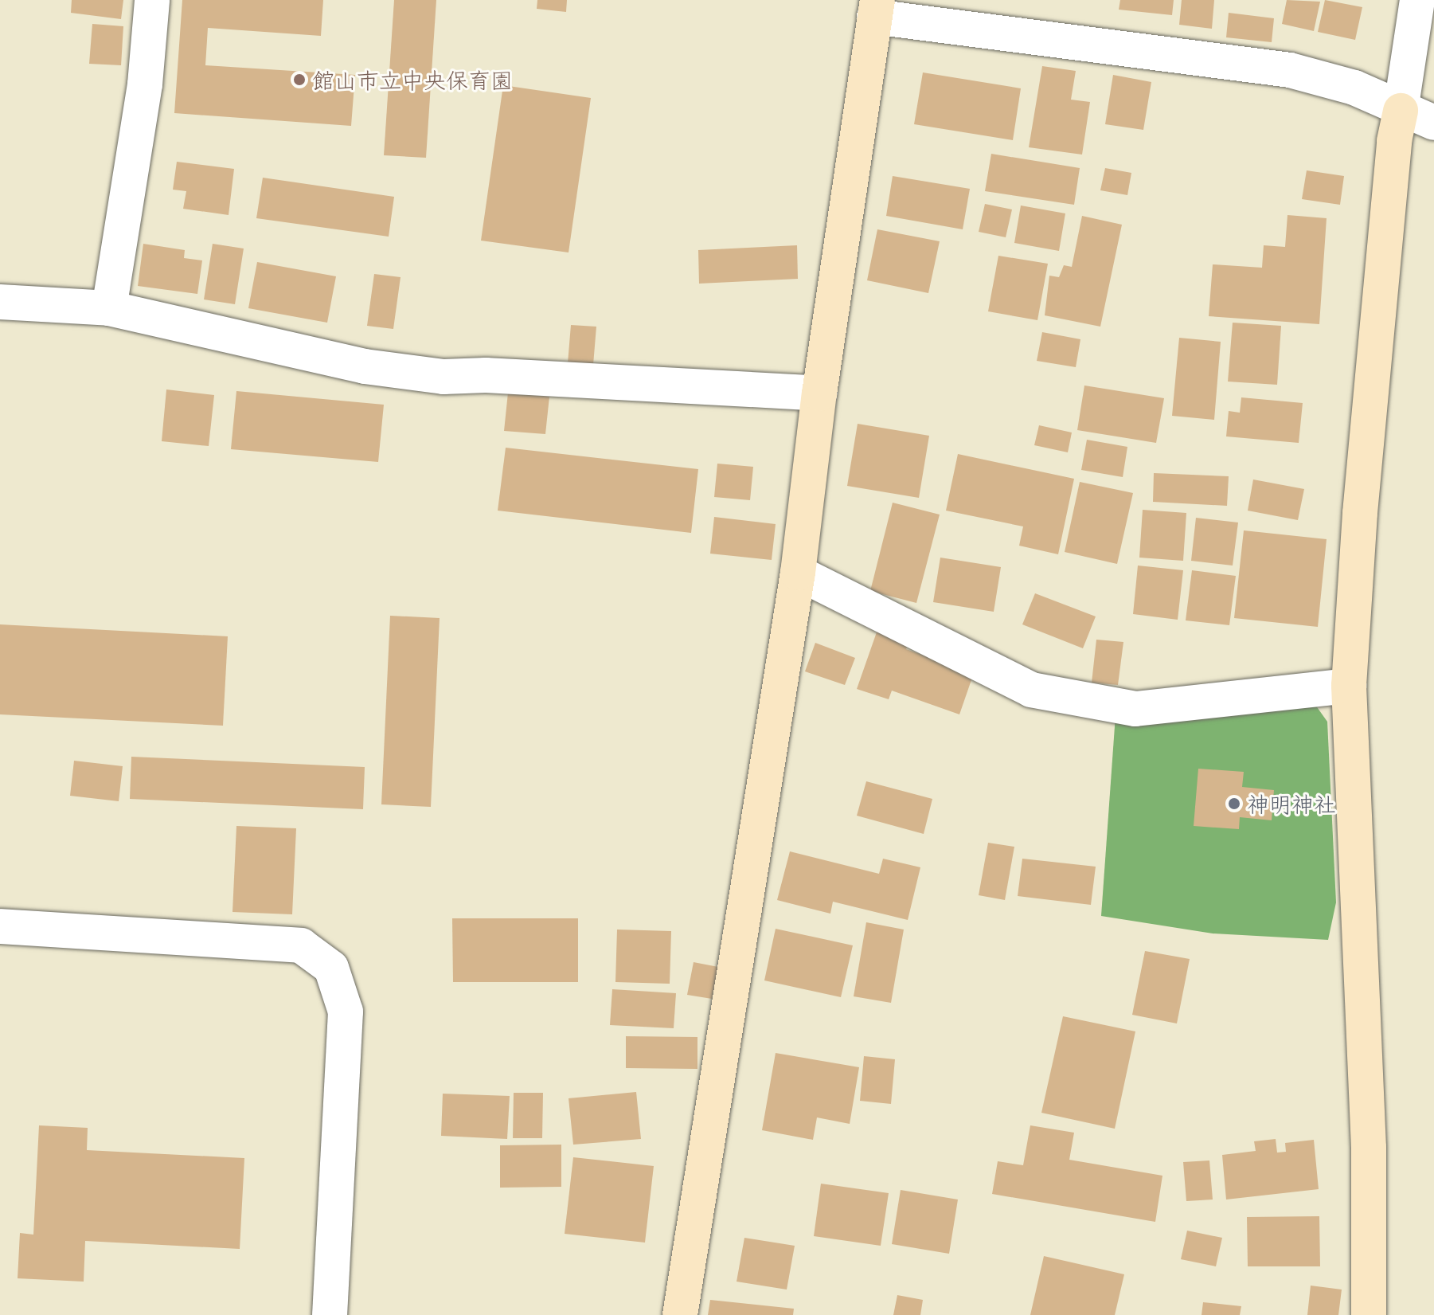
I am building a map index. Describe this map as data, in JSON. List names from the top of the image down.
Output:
{
  "places": ["館山市立中央保育園", "神明神社"]
}
